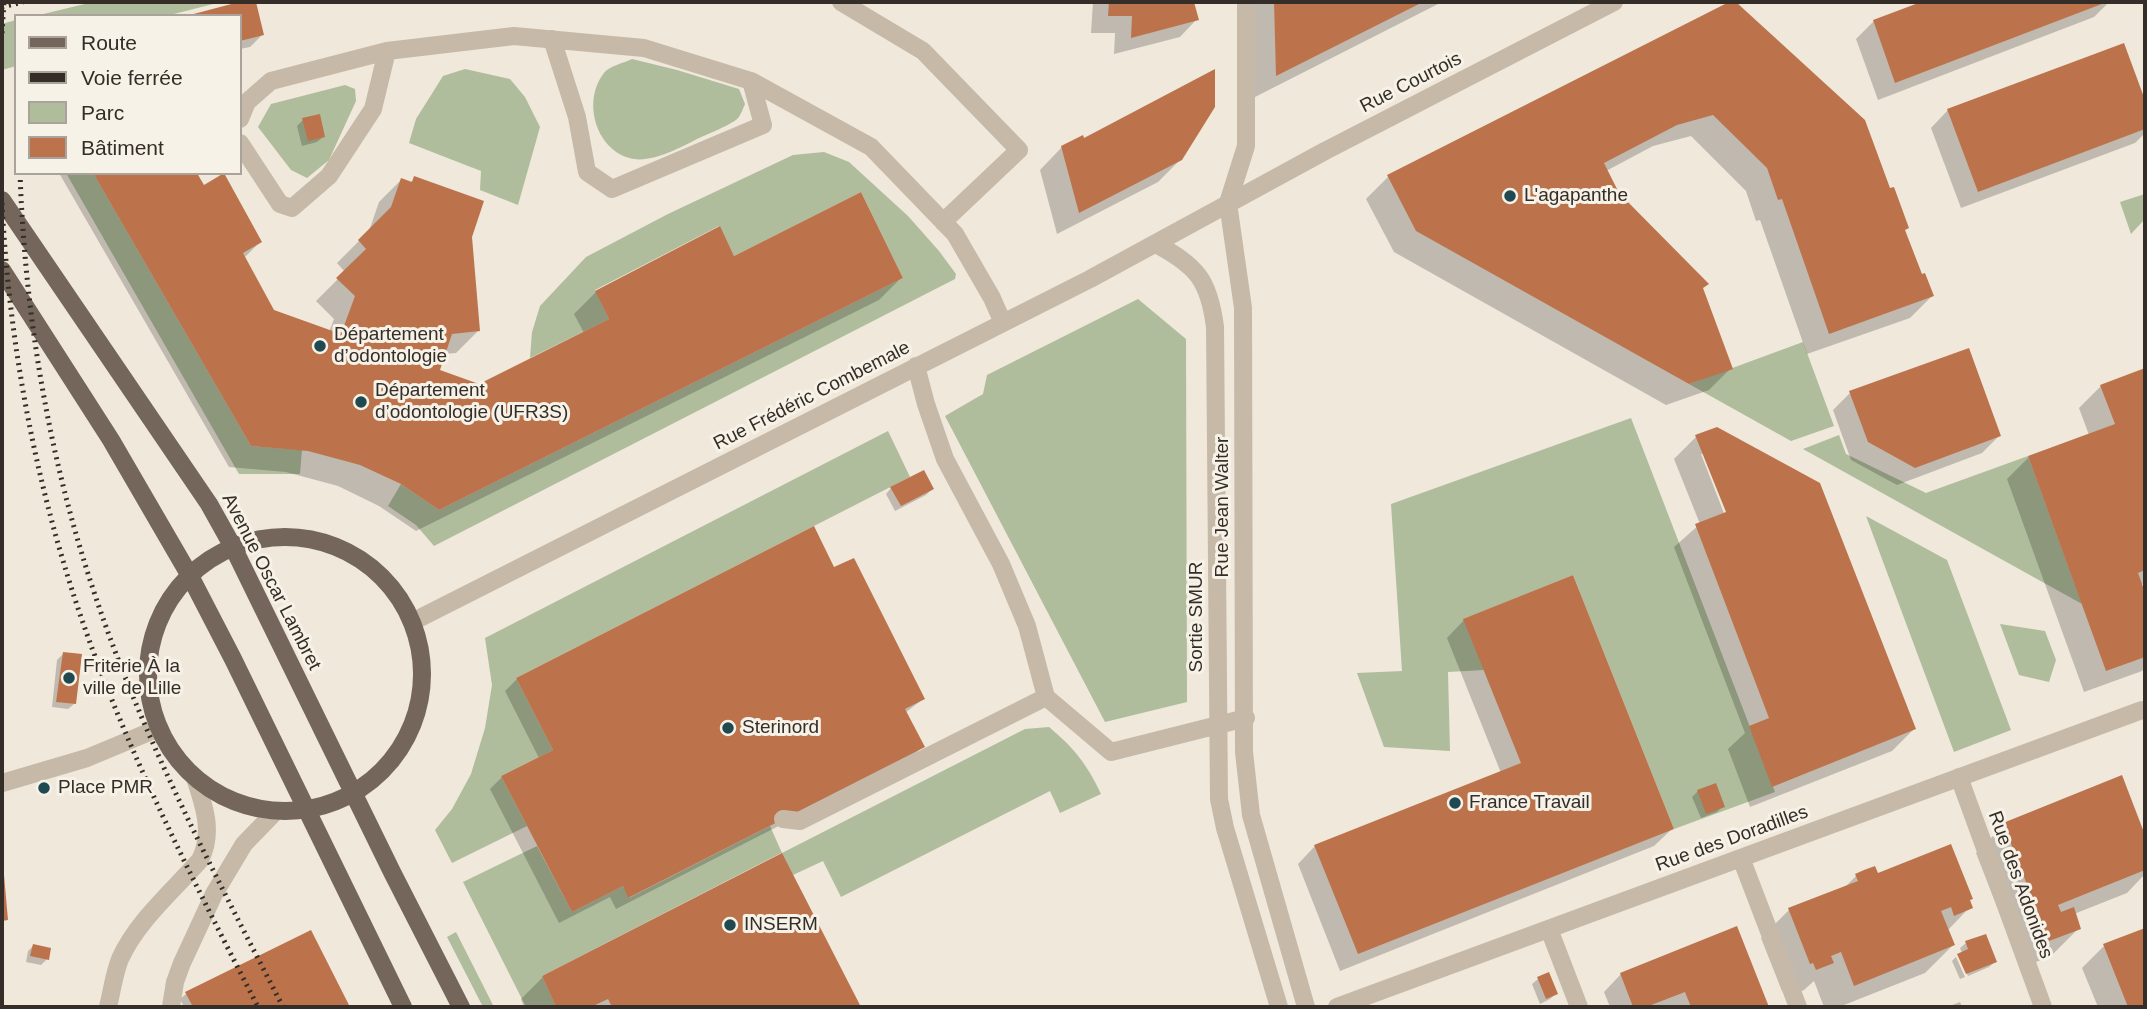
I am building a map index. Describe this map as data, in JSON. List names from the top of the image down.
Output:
{
  "streets": {
    "main road": ["Avenue Oscar Lambret"],
    "street": [
      "Rue Courtois",
      "Rue Frédéric Combemale",
      "Rue Jean Walter",
      "Sortie SMUR",
      "Rue des Doradilles",
      "Rue des Adonides"
    ]
  },
  "crossings": [
    ["Rue Courtois", "Rue Frédéric Combemale"],
    ["Rue Courtois", "Rue Jean Walter"],
    ["Rue Frédéric Combemale", "Rue Jean Walter"],
    ["Rue Frédéric Combemale", "Sortie SMUR"],
    ["Rue des Doradilles", "Rue des Adonides"]
  ],
  "places": [
    "L'agapanthe",
    "Département d’odontologie",
    "Département d’odontologie (UFR3S)",
    "Friterie À la ville de Lille",
    "Sterinord",
    "Place PMR",
    "France Travail",
    "INSERM"
  ],
  "legend": [
    "Route",
    "Voie ferrée",
    "Parc",
    "Bâtiment"
  ]
}
